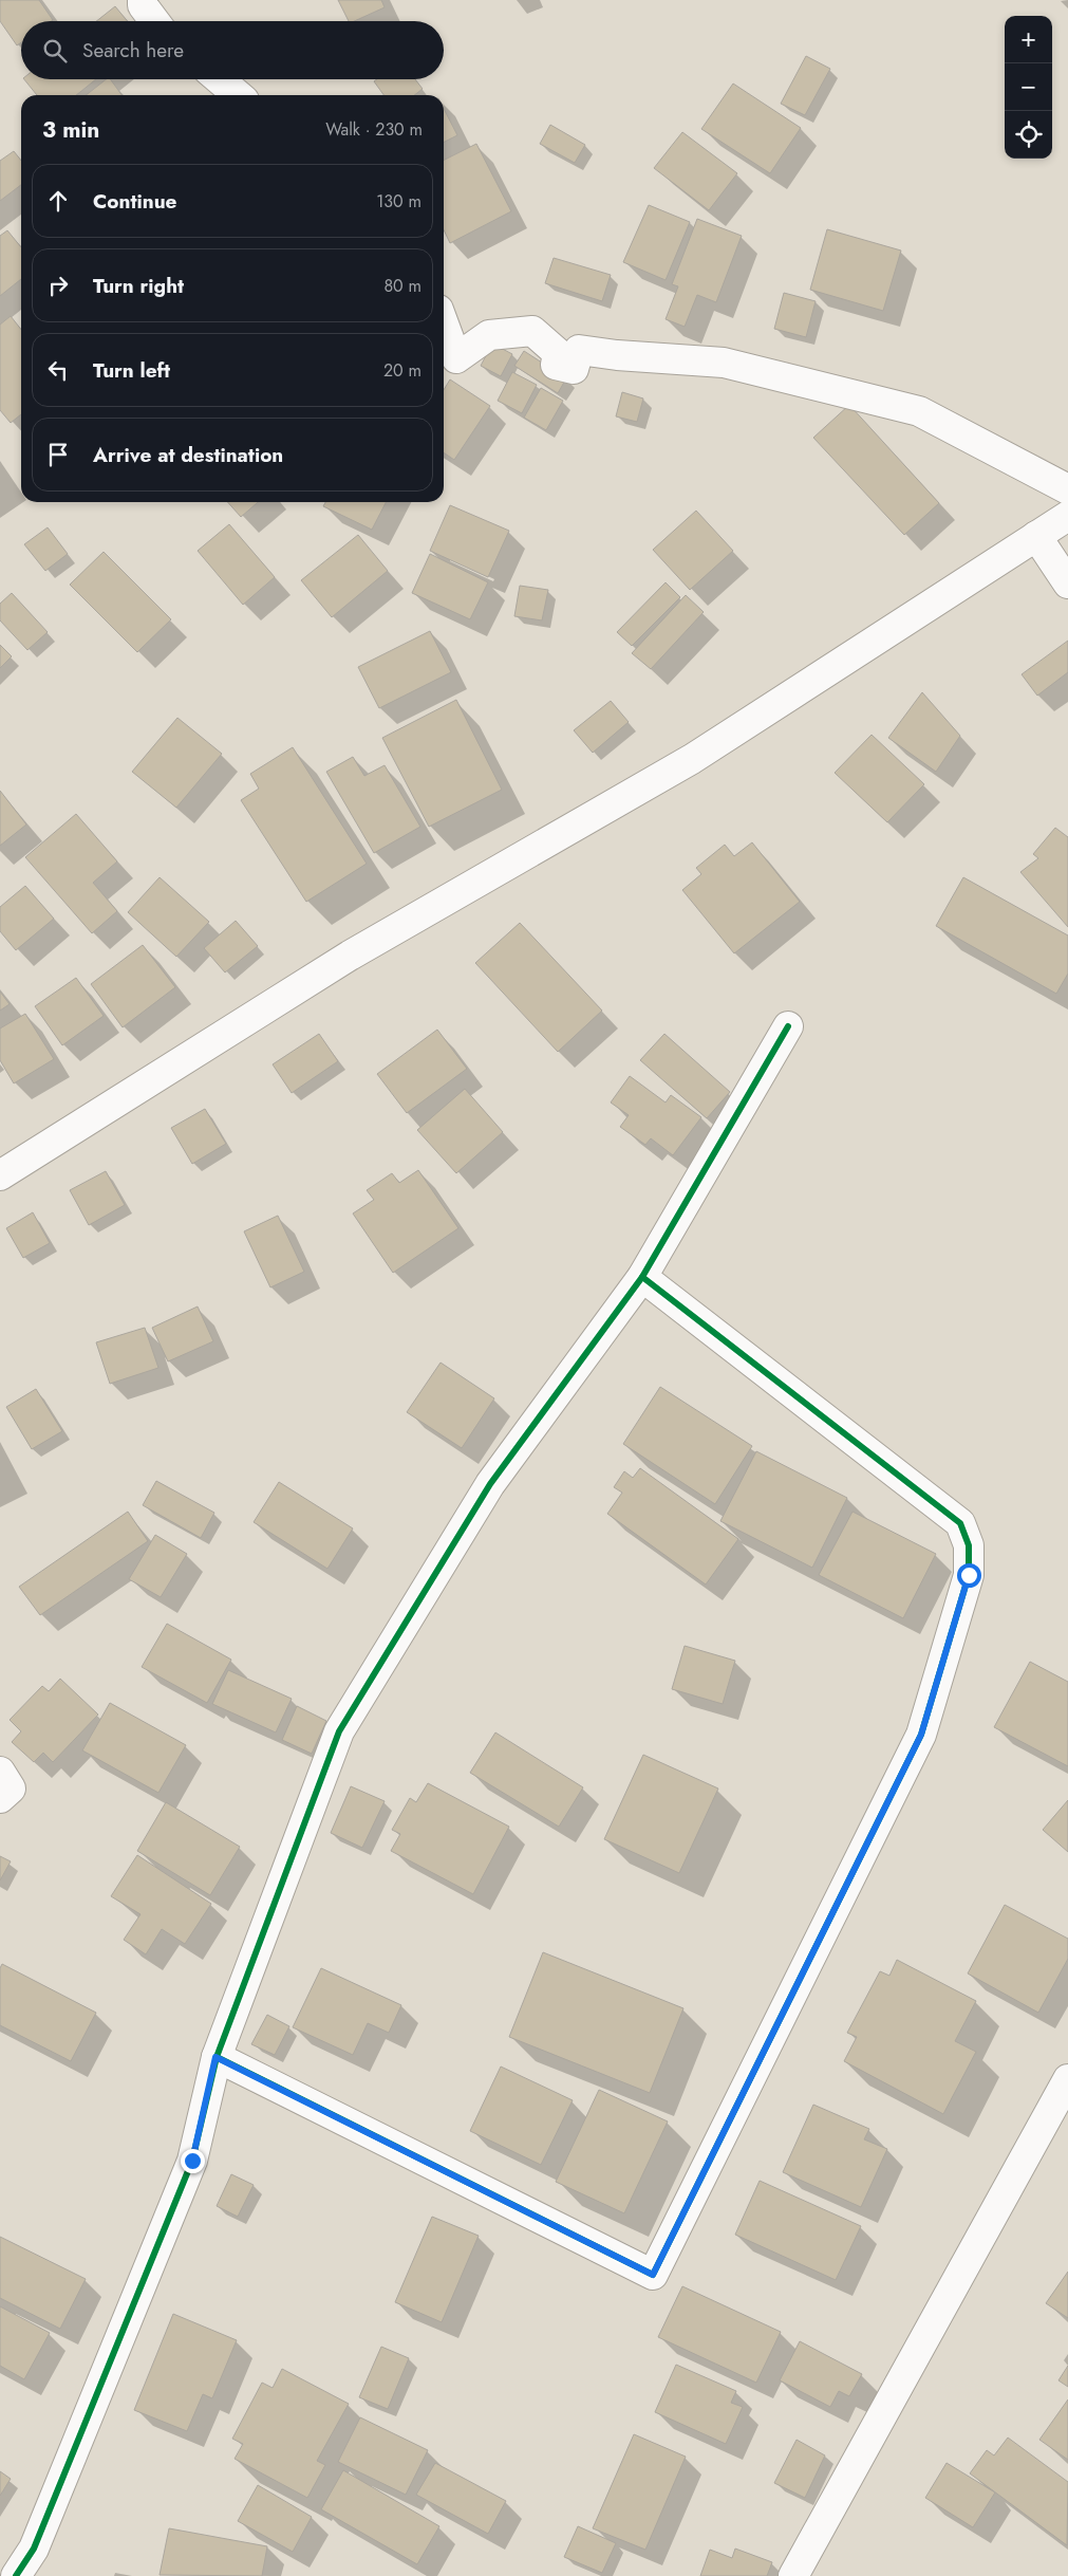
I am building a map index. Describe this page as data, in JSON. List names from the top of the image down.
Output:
{
  "page": {
    "map_buttons": ["+", "−"],
    "search": "Search here",
    "heading": ["3 min", "Walk · 230 m"],
    "list": [
      ["Continue", "130 m"],
      ["Turn right", "80 m"],
      ["Turn left", "20 m"],
      "Arrive at destination"
    ]
  }
}
